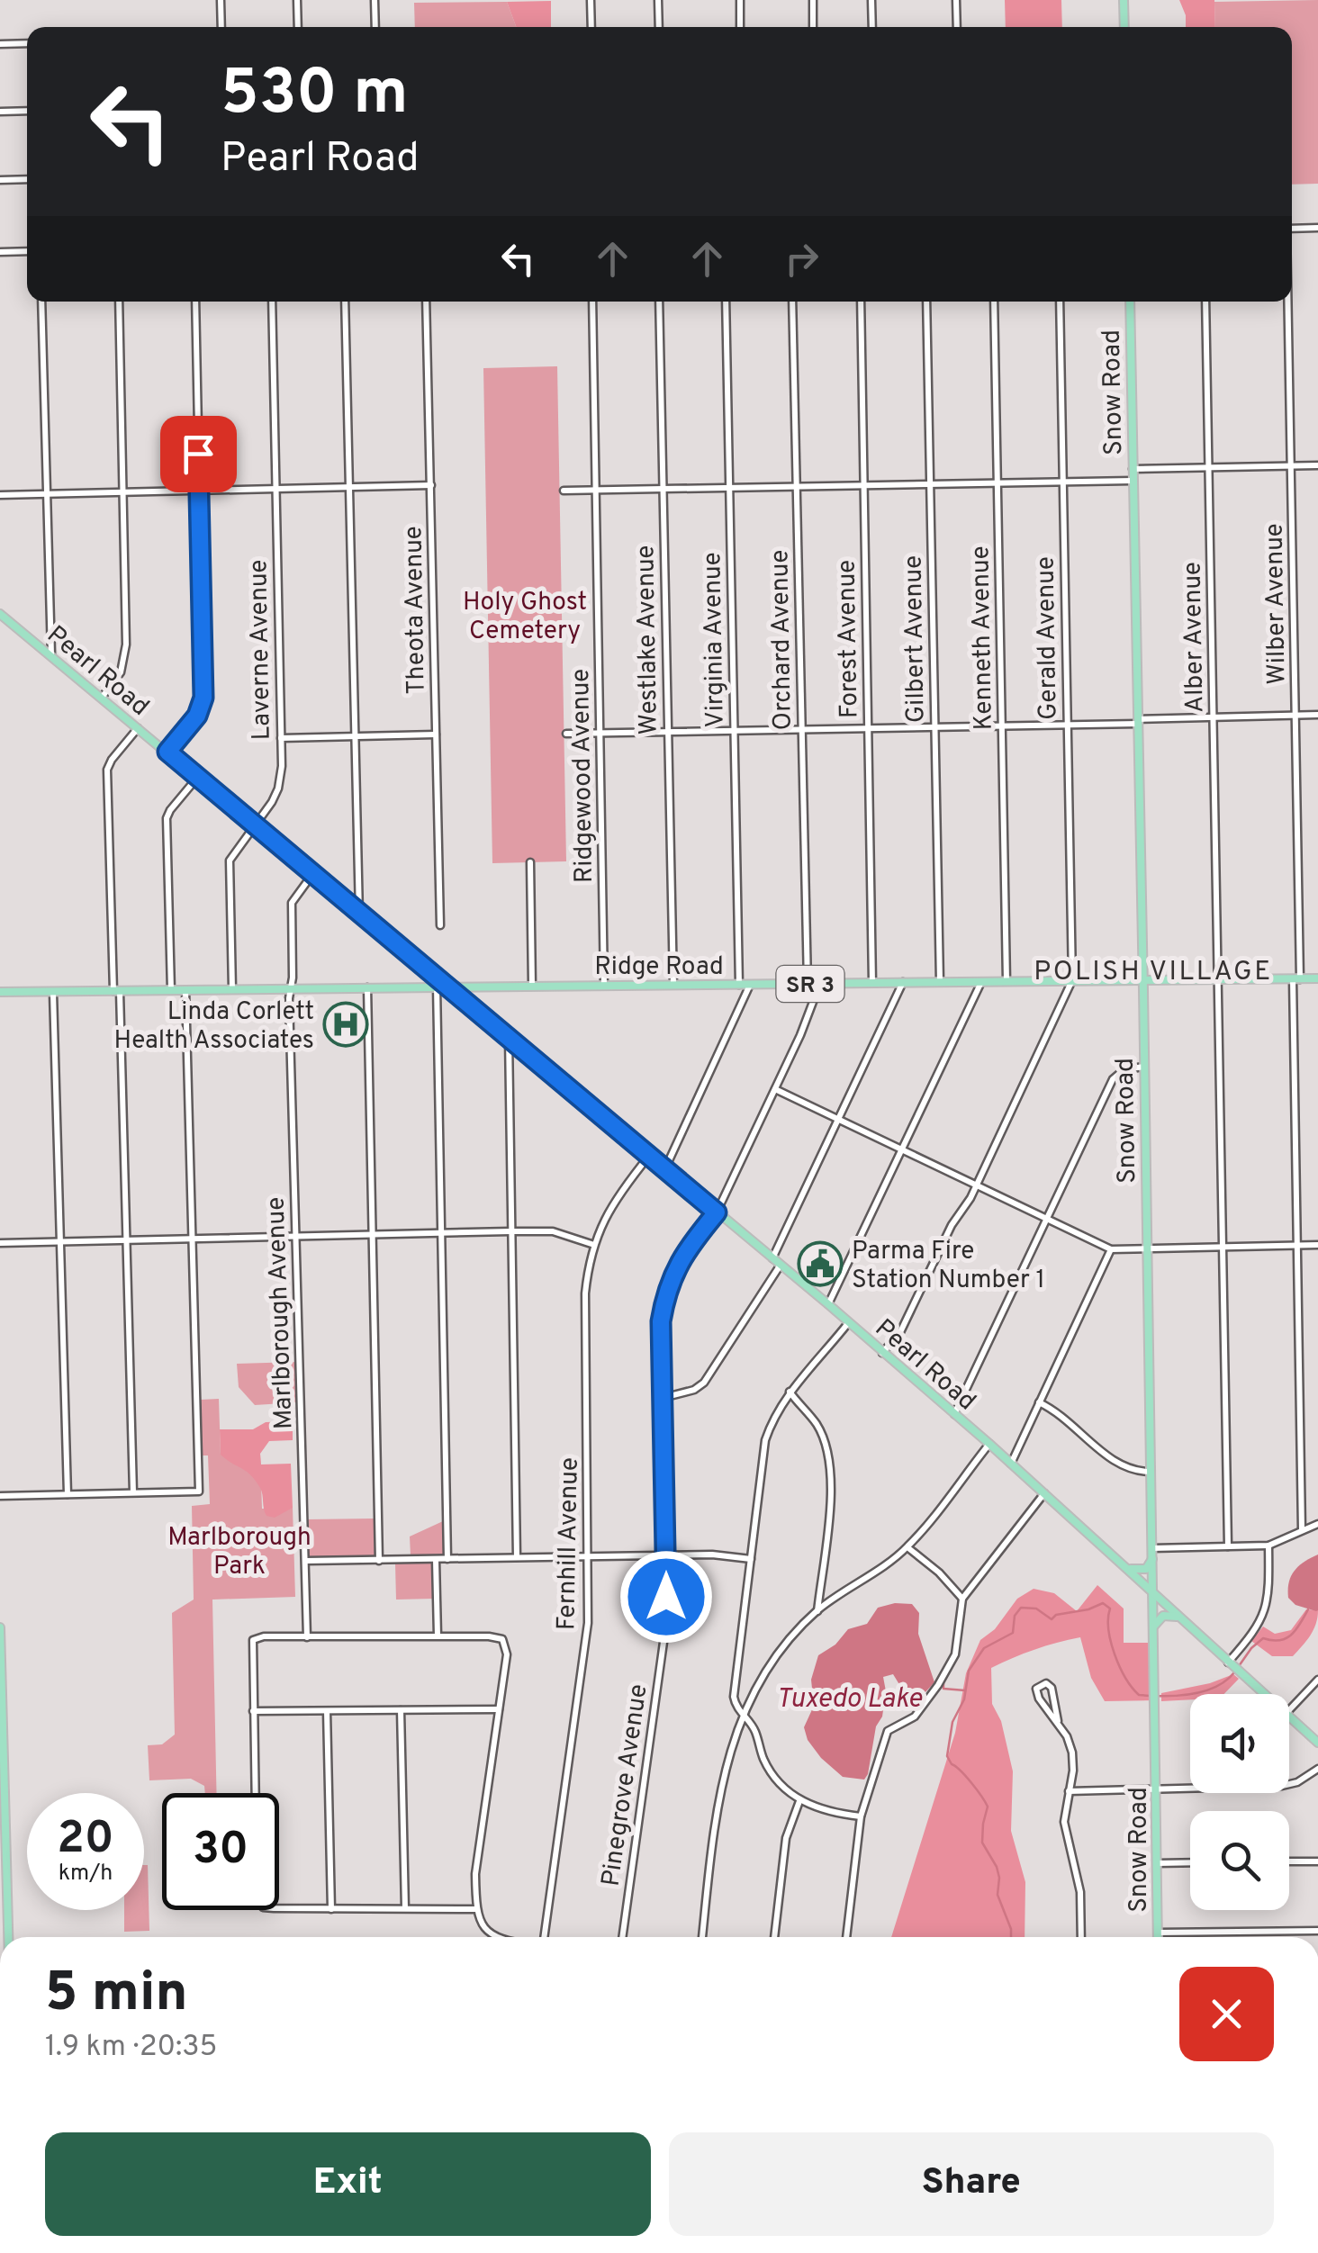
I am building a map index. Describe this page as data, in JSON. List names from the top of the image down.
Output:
{
  "streets": {
    "main road": [
      "Snow Road",
      "Pearl Road",
      "Ridge Road",
      "SR 3"
    ],
    "street": [
      "Wilber Avenue",
      "Theota Avenue",
      "Alber Avenue",
      "Kenneth Avenue",
      "Gerald Avenue",
      "Forest Avenue",
      "Gilbert Avenue",
      "Westlake Avenue",
      "Virginia Avenue",
      "Orchard Avenue",
      "Laverne Avenue",
      "Ridgewood Avenue",
      "Marlborough Avenue",
      "Fernhill Avenue",
      "Pinegrove Avenue"
    ]
  },
  "crossings": [
    ["Snow Road", "Pearl Road"],
    ["Snow Road", "Ridge Road"],
    ["Wilber Avenue", "Ridge Road"],
    ["Alber Avenue", "Ridge Road"],
    ["Kenneth Avenue", "Ridge Road"],
    ["Gerald Avenue", "Ridge Road"],
    ["Forest Avenue", "Ridge Road"],
    ["Gilbert Avenue", "Ridge Road"],
    ["Westlake Avenue", "Ridge Road"],
    ["Virginia Avenue", "Ridge Road"],
    ["Orchard Avenue", "Ridge Road"],
    ["Laverne Avenue", "Pearl Road"],
    ["Laverne Avenue", "Ridge Road"],
    ["Pearl Road", "Ridge Road"],
    ["Pearl Road", "Marlborough Avenue"],
    ["Pearl Road", "Fernhill Avenue"],
    ["Pearl Road", "Pinegrove Avenue"],
    ["Ridgewood Avenue", "Ridge Road"],
    ["Ridge Road", "Marlborough Avenue"],
    ["Ridge Road", "Pinegrove Avenue"]
  ],
  "districts": ["POLISH VILLAGE"],
  "water": ["Tuxedo Lake"],
  "parks": ["Holy Ghost Cemetery", "Marlborough Park"],
  "places": {
    "hospital": ["Linda Corlett Health Associates"],
    "public building": ["Parma Fire Station Number 1"]
  },
  "page": {
    "turn": ["530 m", "Pearl Road"],
    "speed": "20 km/h",
    "limit": "30",
    "heading": ["5 min", "1.9 km · 20:35"],
    "buttons": ["Exit", "Share"]
  }
}
